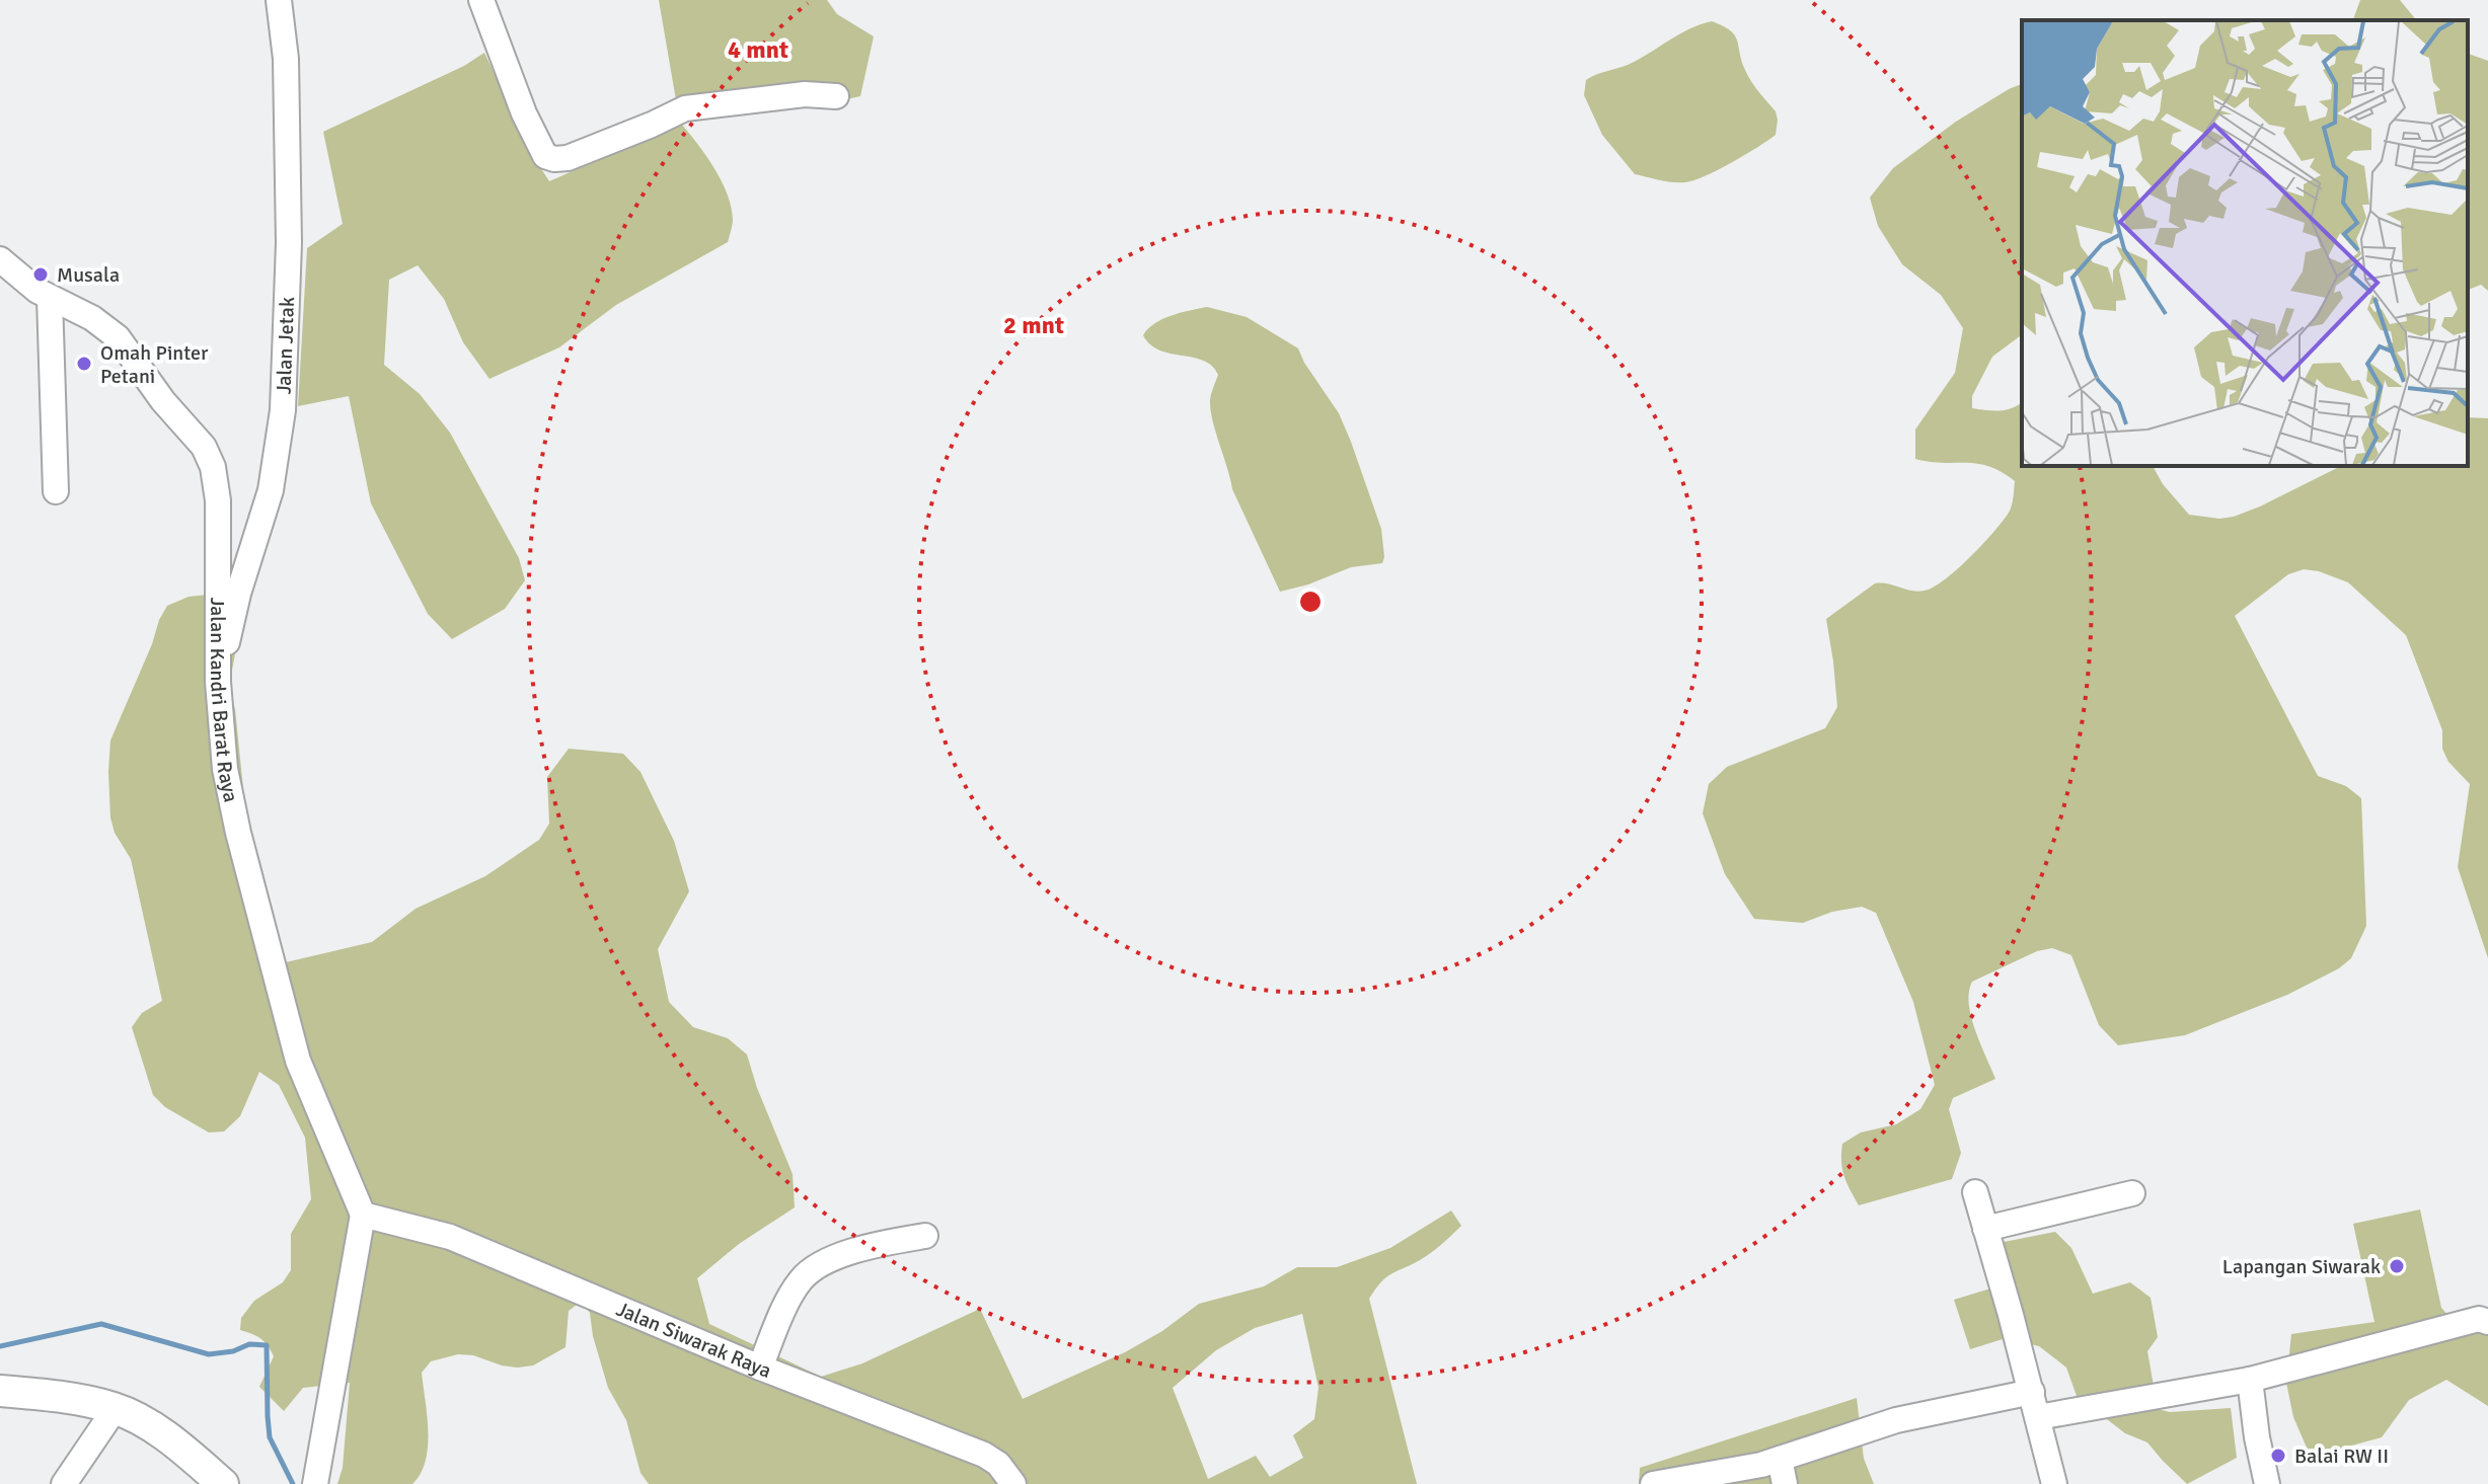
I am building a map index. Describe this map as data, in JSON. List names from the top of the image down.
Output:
{
  "streets": {
    "street": ["Jalan Jetak", "Jalan Kandri Barat Raya", "Jalan Siwarak Raya"]
  },
  "crossings": [
    ["Jalan Jetak", "Jalan Kandri Barat Raya"],
    ["Jalan Kandri Barat Raya", "Jalan Siwarak Raya"]
  ],
  "places": [
    "Musala",
    "Omah Pinter Petani",
    "Lapangan Siwarak",
    "Balai RW II"
  ],
  "rings": ["4 mnt", "2 mnt"]
}
